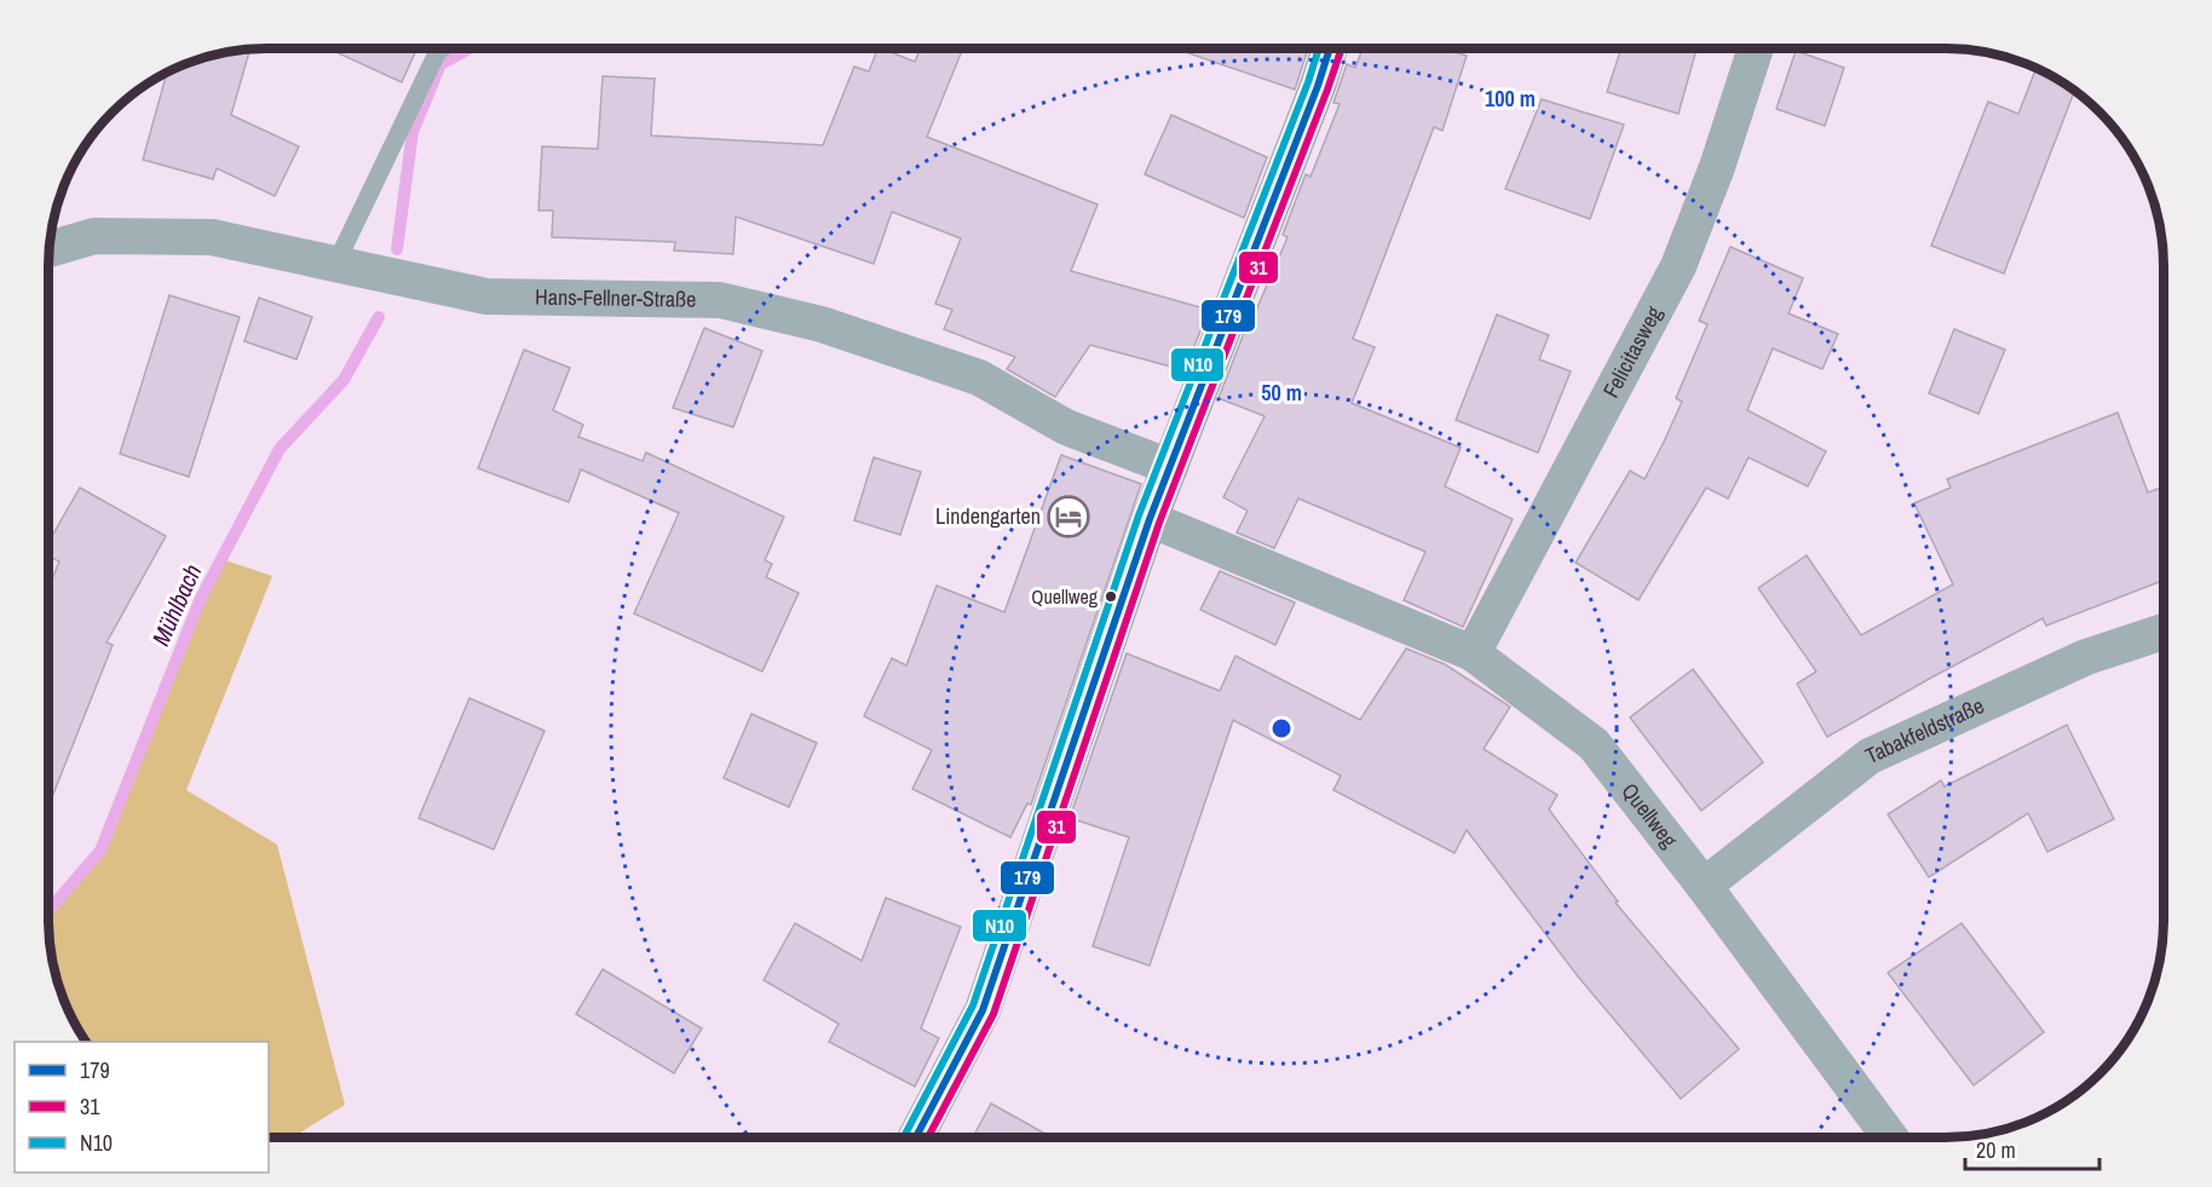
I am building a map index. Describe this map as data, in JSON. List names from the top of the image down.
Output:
{
  "streets": {
    "street": [
      "Hans-Fellner-Straße",
      "Felicitasweg",
      "Tabakfeldstraße",
      "Quellweg"
    ]
  },
  "crossings": [
    ["Felicitasweg", "Quellweg"],
    ["Tabakfeldstraße", "Quellweg"]
  ],
  "water": ["Mühlbach"],
  "places": {
    "hotel": ["Lindengarten"],
    "other": ["Quellweg"]
  },
  "lines": ["transit line 31", "transit line 179", "transit line N10"],
  "legend": ["179", "31", "N10"],
  "scale_bar": "20 m",
  "rings": ["100 m", "50 m"]
}
